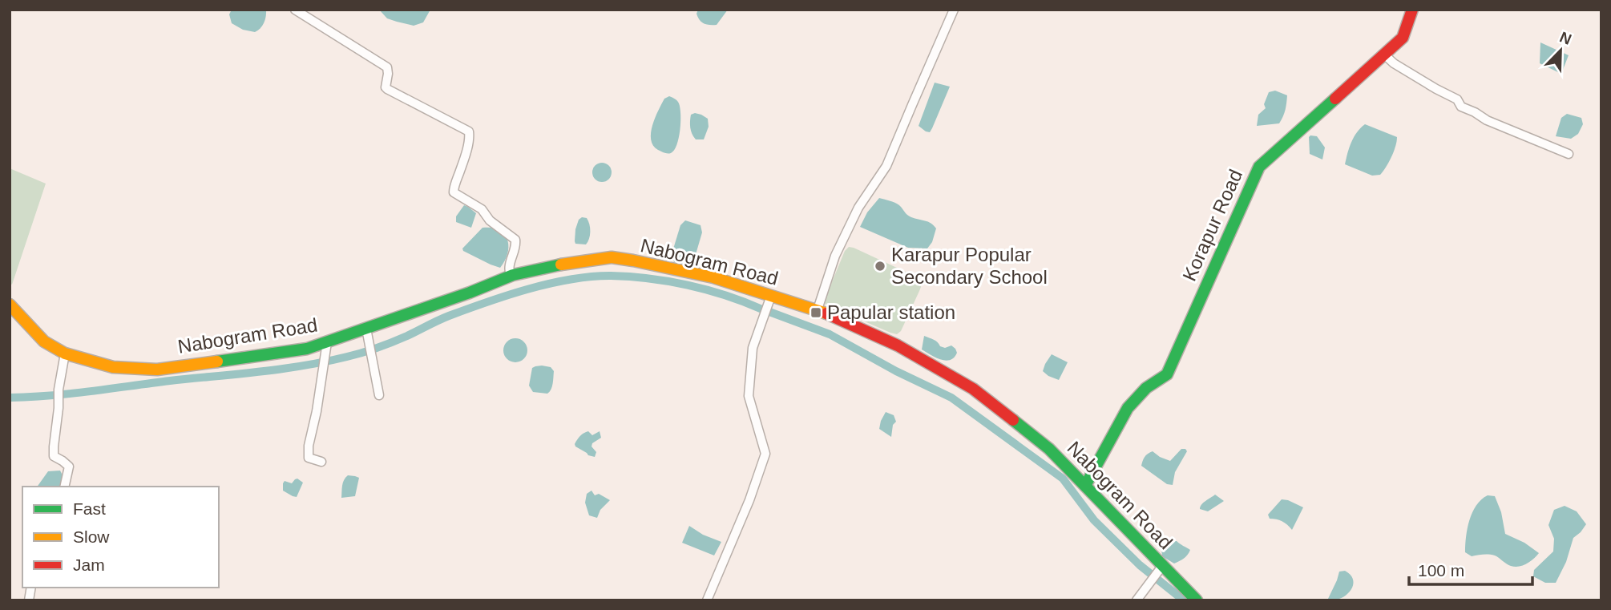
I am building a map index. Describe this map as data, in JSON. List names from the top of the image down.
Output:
{
  "streets": {
    "main road": ["Korapur Road", "Nabogram Road"]
  },
  "crossings": [
    ["Korapur Road", "Nabogram Road"]
  ],
  "places": {
    "other": ["Karapur Popular Secondary School"],
    "transit": ["Papular station"]
  },
  "legend": ["Fast", "Slow", "Jam"],
  "scale_bar": "100 m",
  "north": "top right"
}
